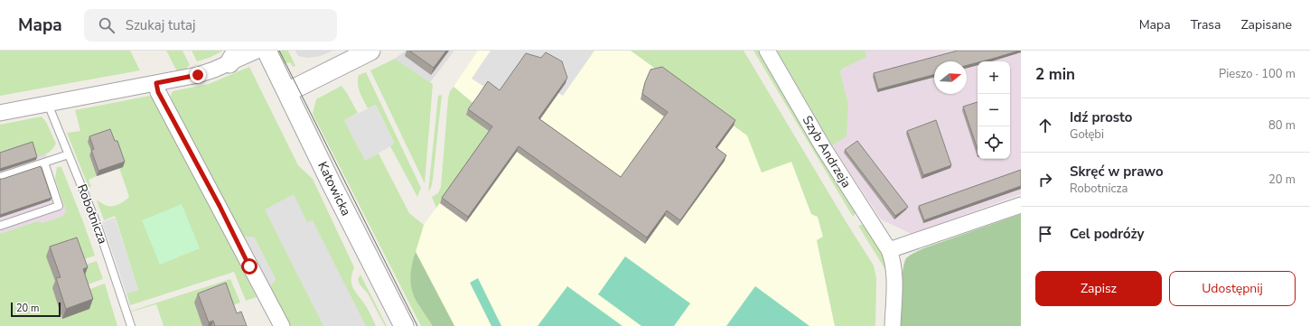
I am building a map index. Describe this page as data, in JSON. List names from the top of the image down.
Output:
{
  "streets": {
    "street": ["Szyb Andrzeja", "Katowicka"],
    "lane": ["Robotnicza"]
  },
  "scale_bar": "20 m",
  "north": "right",
  "page": {
    "header": "Mapa",
    "search": "Szukaj tutaj",
    "nav": ["Mapa", "Trasa", "Zapisane"],
    "heading": ["2 min", "Pieszo · 100 m"],
    "map_buttons": ["+", "−"],
    "list": [
      ["Idź prosto", "Gołębi", "80 m"],
      ["Skręć w prawo", "Robotnicza", "20 m"],
      "Cel podróży"
    ],
    "buttons": ["Zapisz", "Udostępnij"],
    "scale": "20 m"
  }
}
